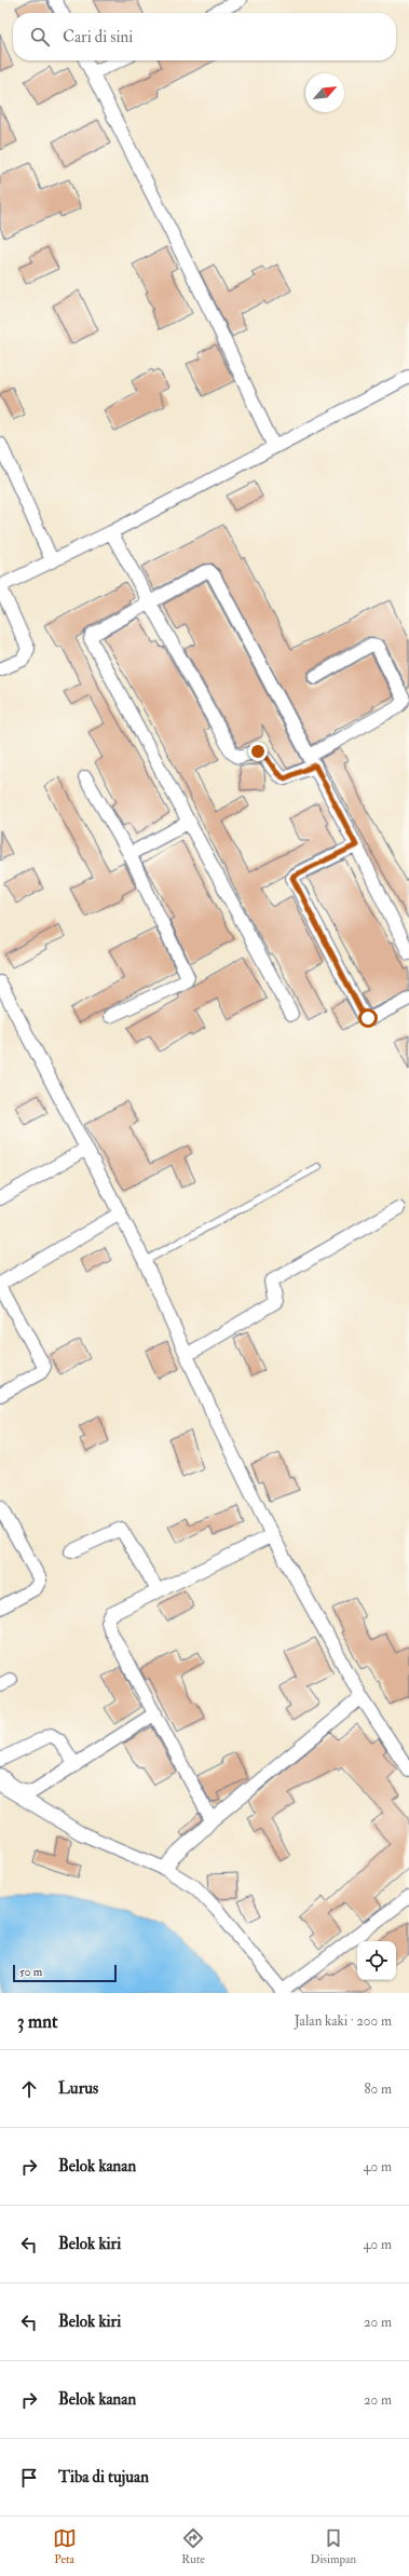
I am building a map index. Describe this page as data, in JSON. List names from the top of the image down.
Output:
{
  "scale_bar": "50 m",
  "north": "top right",
  "page": {
    "search": "Cari di sini",
    "scale": "50 m",
    "heading": ["3 mnt", "Jalan kaki · 200 m"],
    "list": [
      ["Lurus", "80 m"],
      ["Belok kanan", "40 m"],
      ["Belok kiri", "40 m"],
      ["Belok kiri", "20 m"],
      ["Belok kanan", "20 m"],
      "Tiba di tujuan"
    ],
    "nav": ["Peta", "Rute", "Disimpan"]
  }
}
